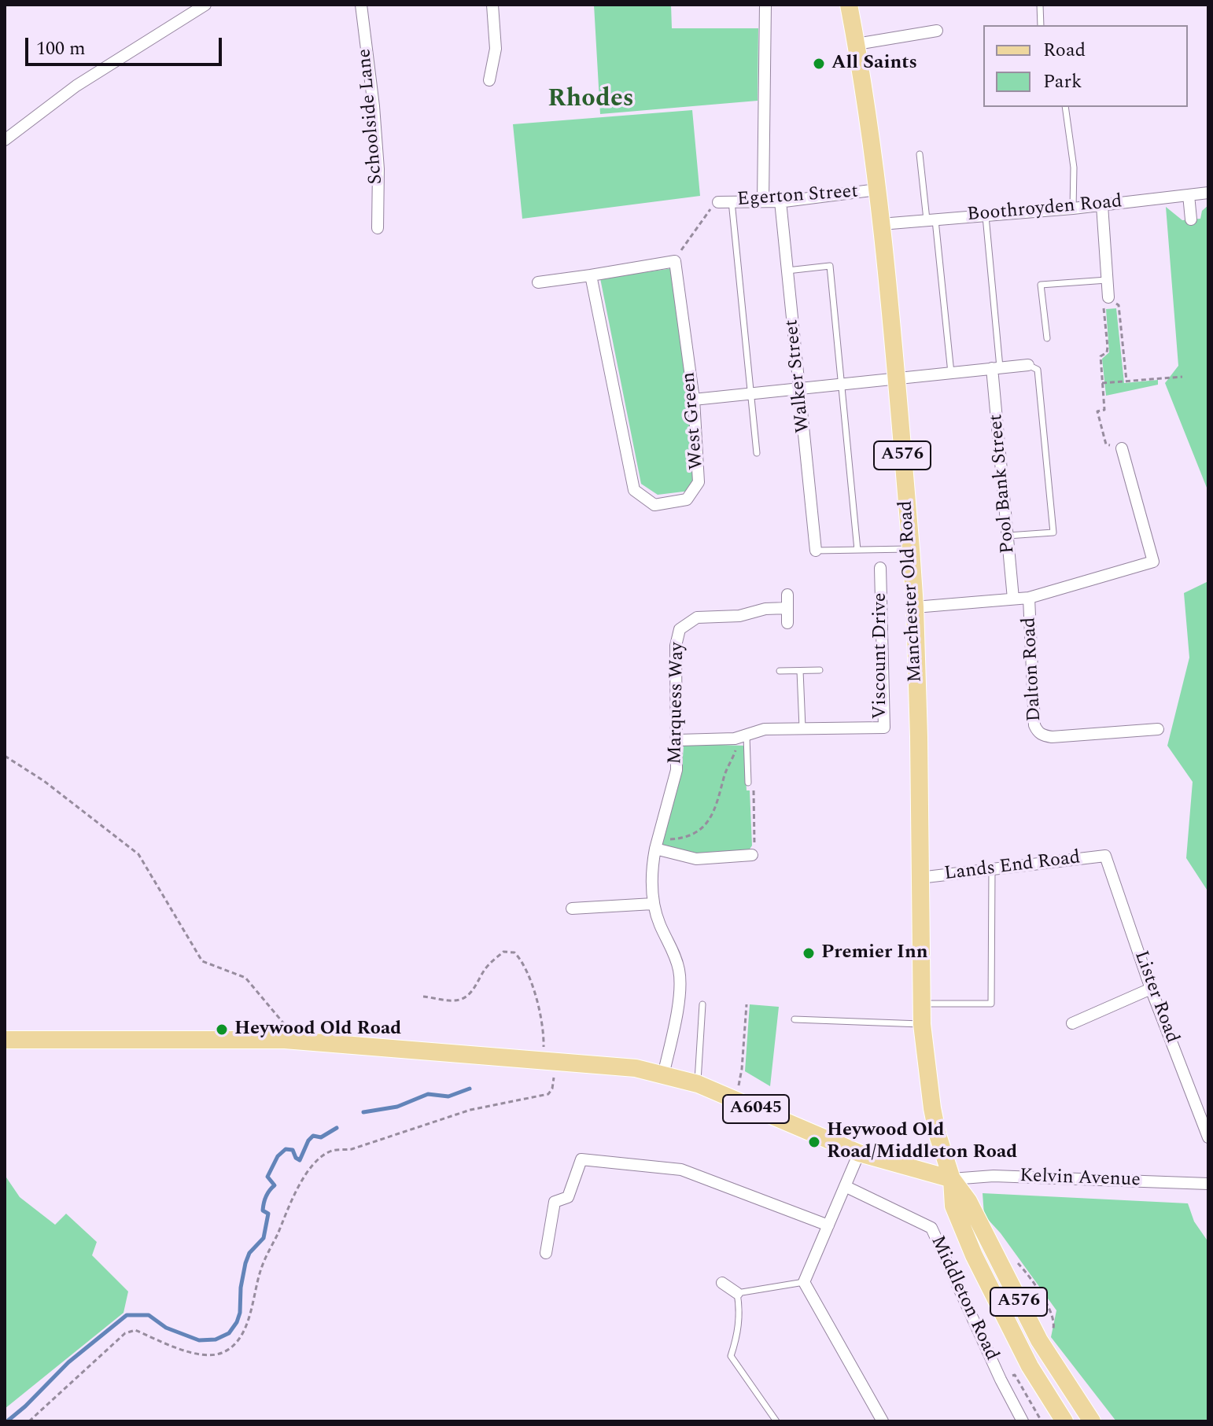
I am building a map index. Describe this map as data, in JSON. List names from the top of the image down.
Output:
{
  "streets": {
    "main road": ["A576", "Manchester Old Road", "A6045"],
    "street": [
      "Schoolside Lane",
      "Egerton Street",
      "Boothroyden Road",
      "Walker Street",
      "West Green",
      "Pool Bank Street",
      "Viscount Drive",
      "Dalton Road",
      "Marquess Way",
      "Lands End Road",
      "Lister Road",
      "Kelvin Avenue",
      "Middleton Road"
    ]
  },
  "crossings": [
    ["Egerton Street", "Walker Street"],
    ["Egerton Street", "Manchester Old Road"],
    ["Boothroyden Road", "Manchester Old Road"],
    ["Manchester Old Road", "Lands End Road"],
    ["Manchester Old Road", "A6045"],
    ["Manchester Old Road", "Kelvin Avenue"],
    ["Viscount Drive", "Marquess Way"],
    ["Marquess Way", "A6045"],
    ["Lands End Road", "Lister Road"],
    ["A6045", "Kelvin Avenue"]
  ],
  "districts": ["Rhodes"],
  "places": [
    "All Saints",
    "Premier Inn",
    "Heywood Old Road",
    "Heywood Old Road/Middleton Road"
  ],
  "legend": ["Road", "Park"],
  "scale_bar": "100 m"
}
